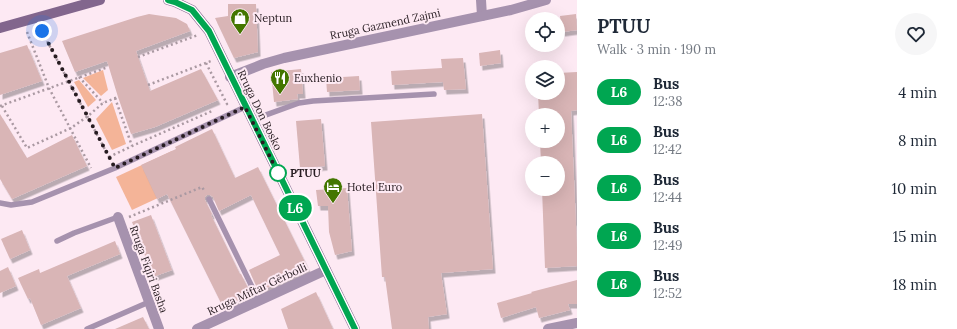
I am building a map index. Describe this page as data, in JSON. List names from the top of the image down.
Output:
{
  "streets": {
    "main road": ["Rruga Don Bosko"],
    "street": ["Rruga Gazmend Zajmi", "Rruga Fiqiri Basha", "Rruga Miftar Gërbolli"]
  },
  "crossings": [
    ["Rruga Gazmend Zajmi", "Rruga Don Bosko"],
    ["Rruga Don Bosko", "Rruga Miftar Gërbolli"]
  ],
  "places": {
    "shop": ["Neptun"],
    "restaurant": ["Euxhenio"],
    "other": ["PTUU"],
    "hotel": ["Hotel Euro"]
  },
  "lines": ["bus line L6"],
  "page": {
    "on_map": "L6",
    "heading": ["PTUU", "Walk · 3 min · 190 m"],
    "map_buttons": ["+", "−"],
    "list": [
      {
        "mark": "L6",
        "name": "Bus",
        "note": "12:38",
        "value": "4 min"
      },
      {
        "mark": "L6",
        "name": "Bus",
        "note": "12:42",
        "value": "8 min"
      },
      {
        "mark": "L6",
        "name": "Bus",
        "note": "12:44",
        "value": "10 min"
      },
      {
        "mark": "L6",
        "name": "Bus",
        "note": "12:49",
        "value": "15 min"
      },
      {
        "mark": "L6",
        "name": "Bus",
        "note": "12:52",
        "value": "18 min"
      }
    ]
  }
}
